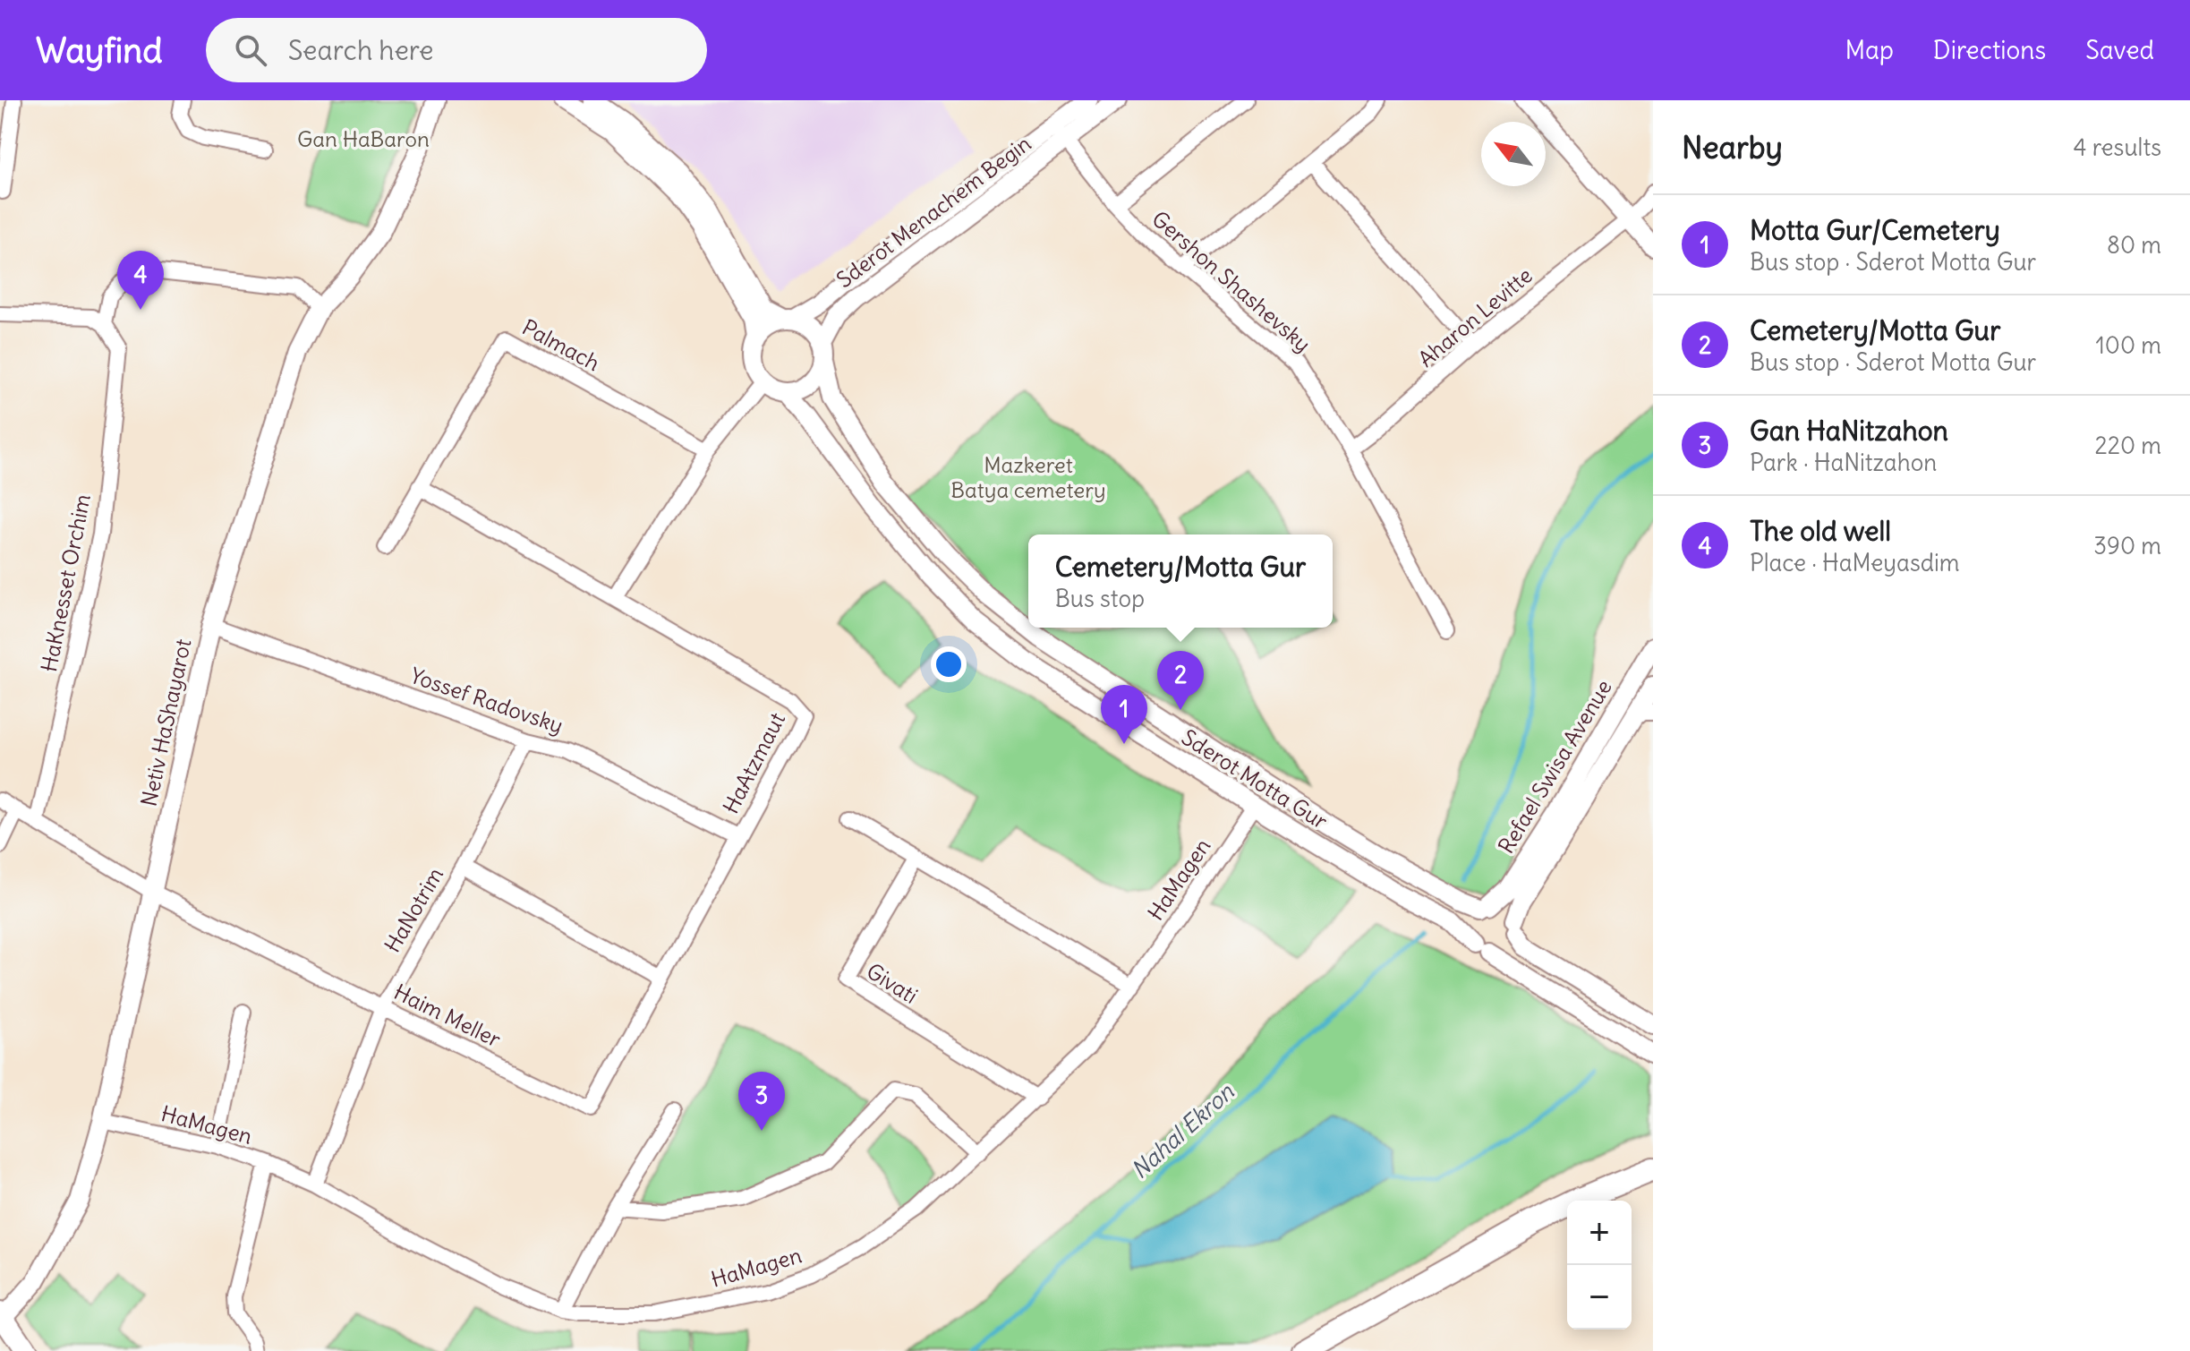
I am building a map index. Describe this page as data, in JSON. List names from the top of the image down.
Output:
{
  "streets": {
    "street": [
      "Sderot Menachem Begin",
      "Gershon Shashevsky",
      "Aharon Levitte",
      "Palmach",
      "HaKnesset Orchim",
      "Yossef Radovsky",
      "Netiv HaShayarot",
      "HaAtzmaut",
      "Refael Swisa Avenue",
      "Sderot Motta Gur",
      "HaMagen",
      "HaNotrim",
      "Givati",
      "Haim Meller"
    ]
  },
  "crossings": [
    ["Sderot Menachem Begin", "Gershon Shashevsky"],
    ["Sderot Menachem Begin", "Sderot Motta Gur"],
    ["Gershon Shashevsky", "Aharon Levitte"],
    ["HaKnesset Orchim", "Haim Meller"],
    ["Yossef Radovsky", "Netiv HaShayarot"],
    ["Yossef Radovsky", "HaAtzmaut"],
    ["Yossef Radovsky", "HaNotrim"],
    ["Netiv HaShayarot", "HaMagen"],
    ["Netiv HaShayarot", "Haim Meller"],
    ["HaAtzmaut", "Haim Meller"],
    ["Refael Swisa Avenue", "Sderot Motta Gur"],
    ["Sderot Motta Gur", "HaMagen"],
    ["HaMagen", "HaNotrim"],
    ["HaMagen", "Givati"],
    ["HaNotrim", "Haim Meller"]
  ],
  "water": ["Nahal Ekron"],
  "parks": ["Gan HaBaron", "Mazkeret Batya cemetery"],
  "north": "top left",
  "page": {
    "header": "Wayfind",
    "search": "Search here",
    "nav": ["Map", "Directions", "Saved"],
    "heading": ["Nearby", "4 results"],
    "list": [
      {
        "mark": "1",
        "name": "Motta Gur/Cemetery",
        "note": "Bus stop · Sderot Motta Gur",
        "value": "80 m"
      },
      {
        "mark": "2",
        "name": "Cemetery/Motta Gur",
        "note": "Bus stop · Sderot Motta Gur",
        "value": "100 m"
      },
      {
        "mark": "3",
        "name": "Gan HaNitzahon",
        "note": "Park · HaNitzahon",
        "value": "220 m"
      },
      {
        "mark": "4",
        "name": "The old well",
        "note": "Place · HaMeyasdim",
        "value": "390 m"
      }
    ],
    "pins": [
      "4",
      "2",
      "1",
      "3"
    ],
    "popup": ["Cemetery/Motta Gur", "Bus stop"],
    "map_buttons": ["+", "−"]
  }
}
